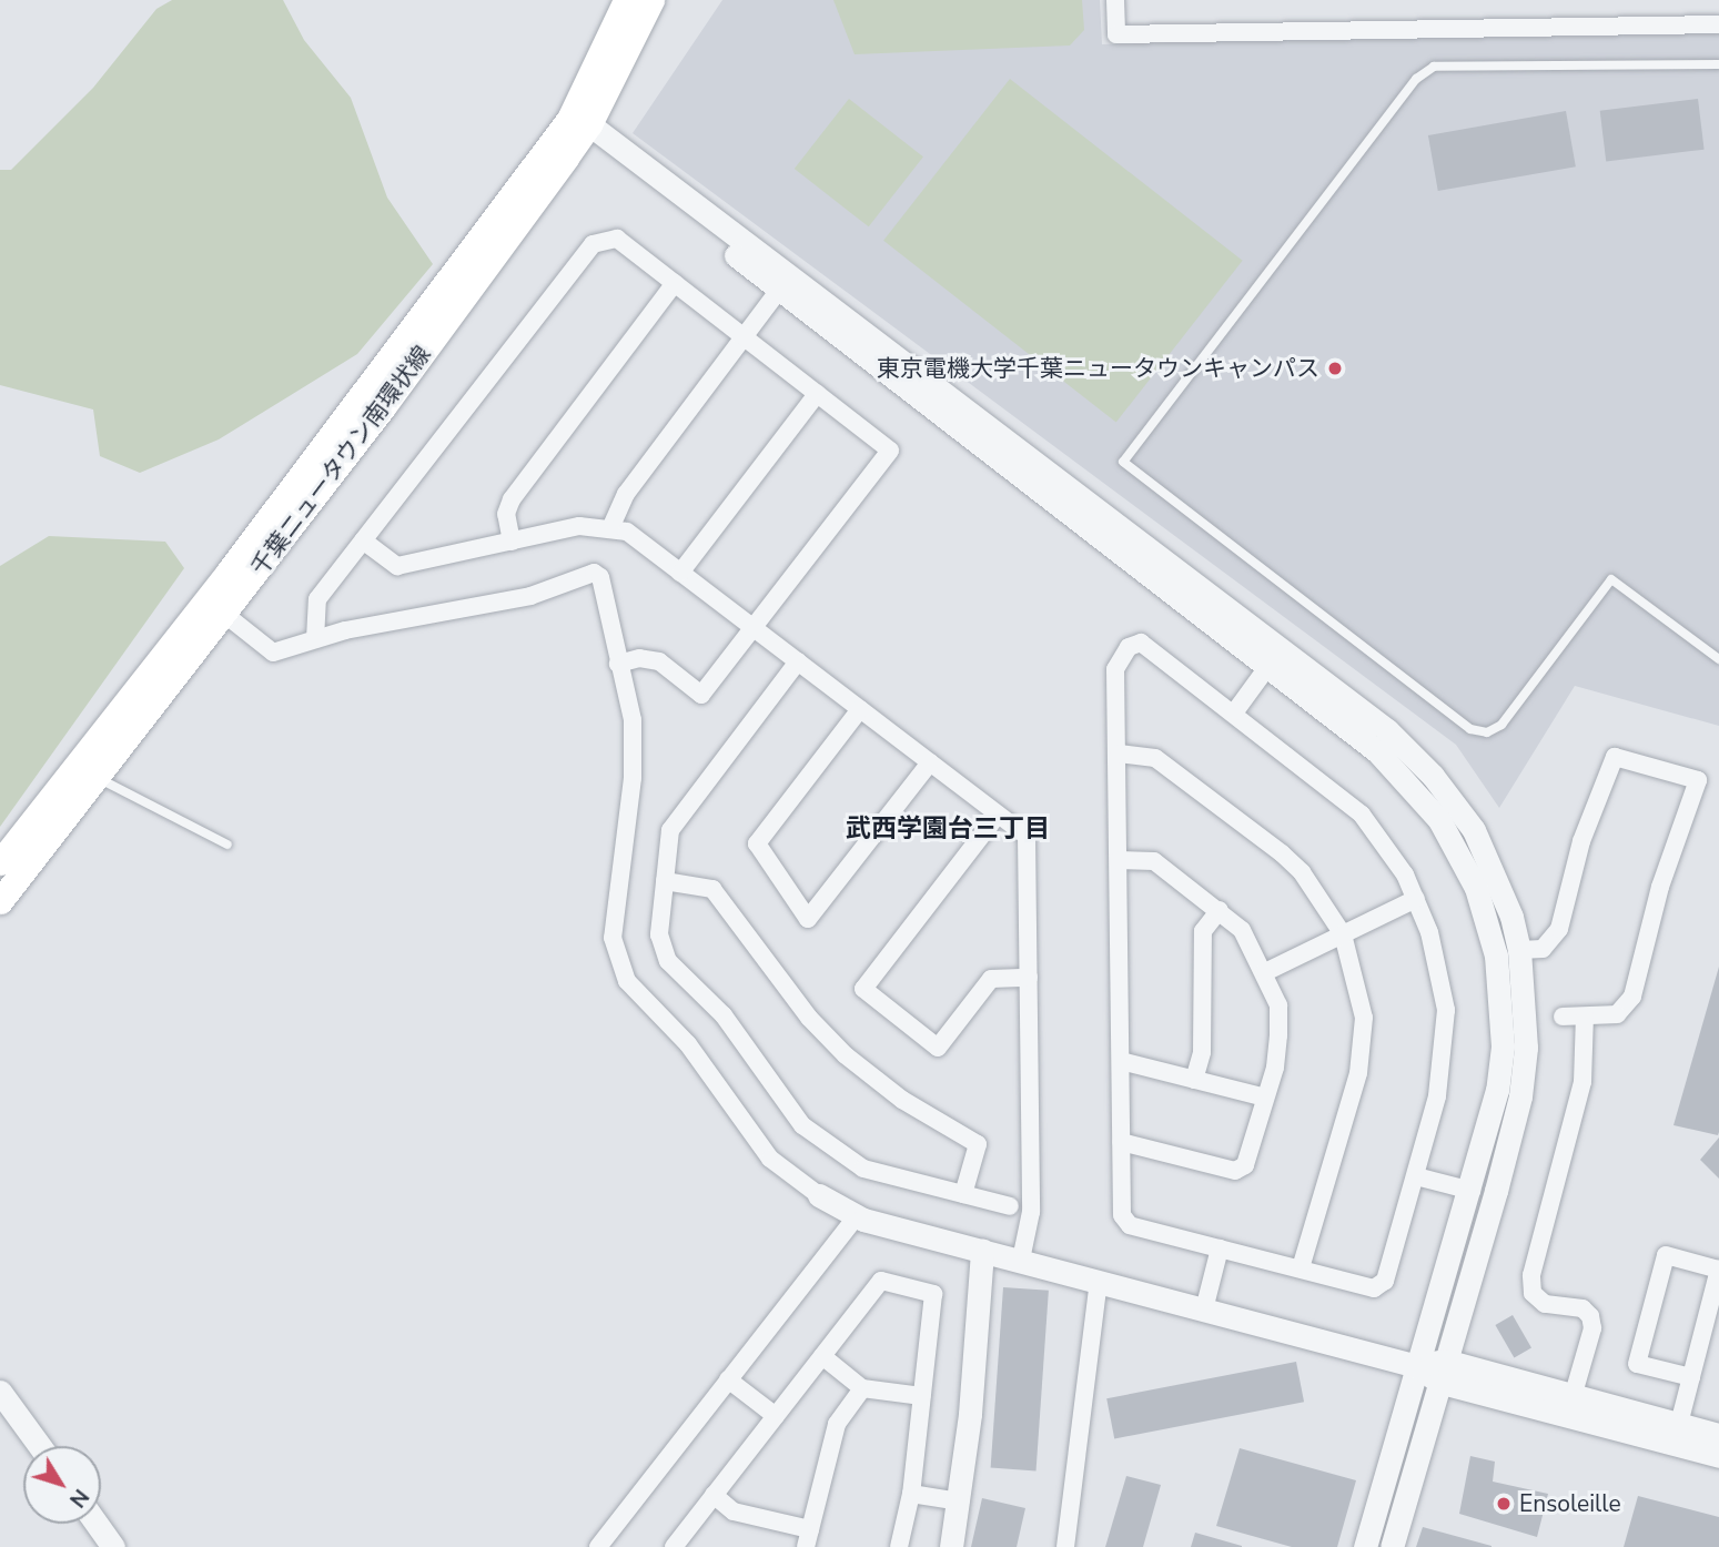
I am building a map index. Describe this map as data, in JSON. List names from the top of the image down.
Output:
{
  "streets": {
    "main road": ["千葉ニュータウン南環状線"]
  },
  "districts": ["武西学園台三丁目"],
  "places": ["東京電機大学千葉ニュータウンキャンパス", "Ensoleille"],
  "north": "bottom right"
}
